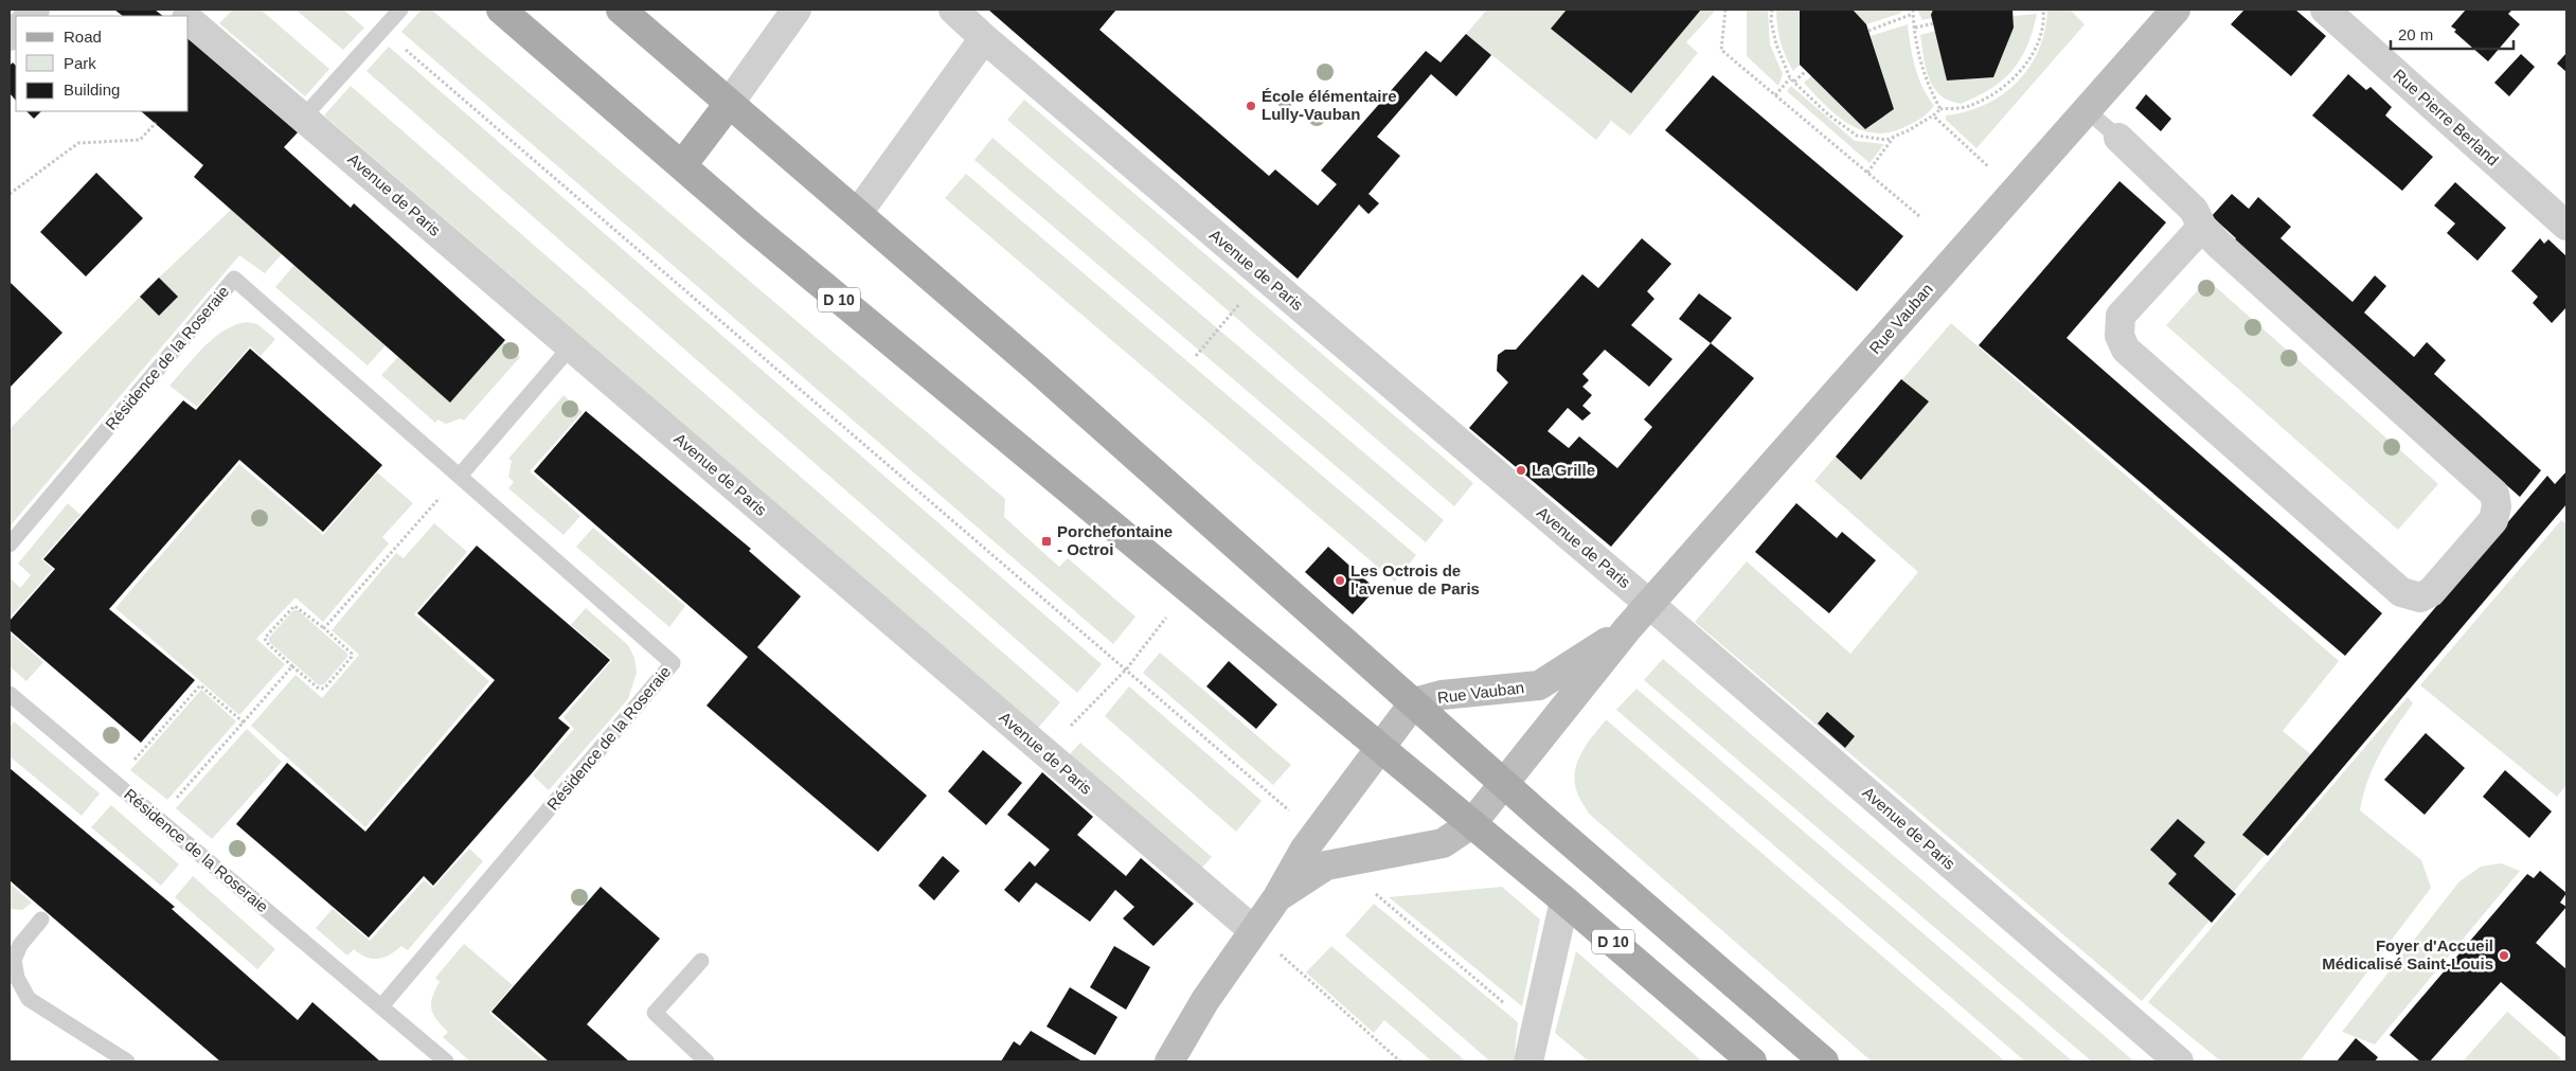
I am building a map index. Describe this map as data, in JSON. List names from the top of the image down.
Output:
{
  "streets": {
    "main road": ["D 10", "Rue Vauban"],
    "street": ["Rue Pierre Berland", "Avenue de Paris"],
    "lane": ["Résidence de la Roseraie"]
  },
  "crossings": [
    ["Avenue de Paris", "Rue Vauban"],
    ["D 10", "Rue Vauban"]
  ],
  "places": {
    "other": [
      "École élémentaire Lully-Vauban",
      "La Grille",
      "Les Octrois de l'avenue de Paris",
      "Foyer d'Accueil Médicalisé Saint-Louis"
    ],
    "transit": ["Porchefontaine - Octroi"]
  },
  "legend": ["Road", "Park", "Building"],
  "scale_bar": "20 m"
}
